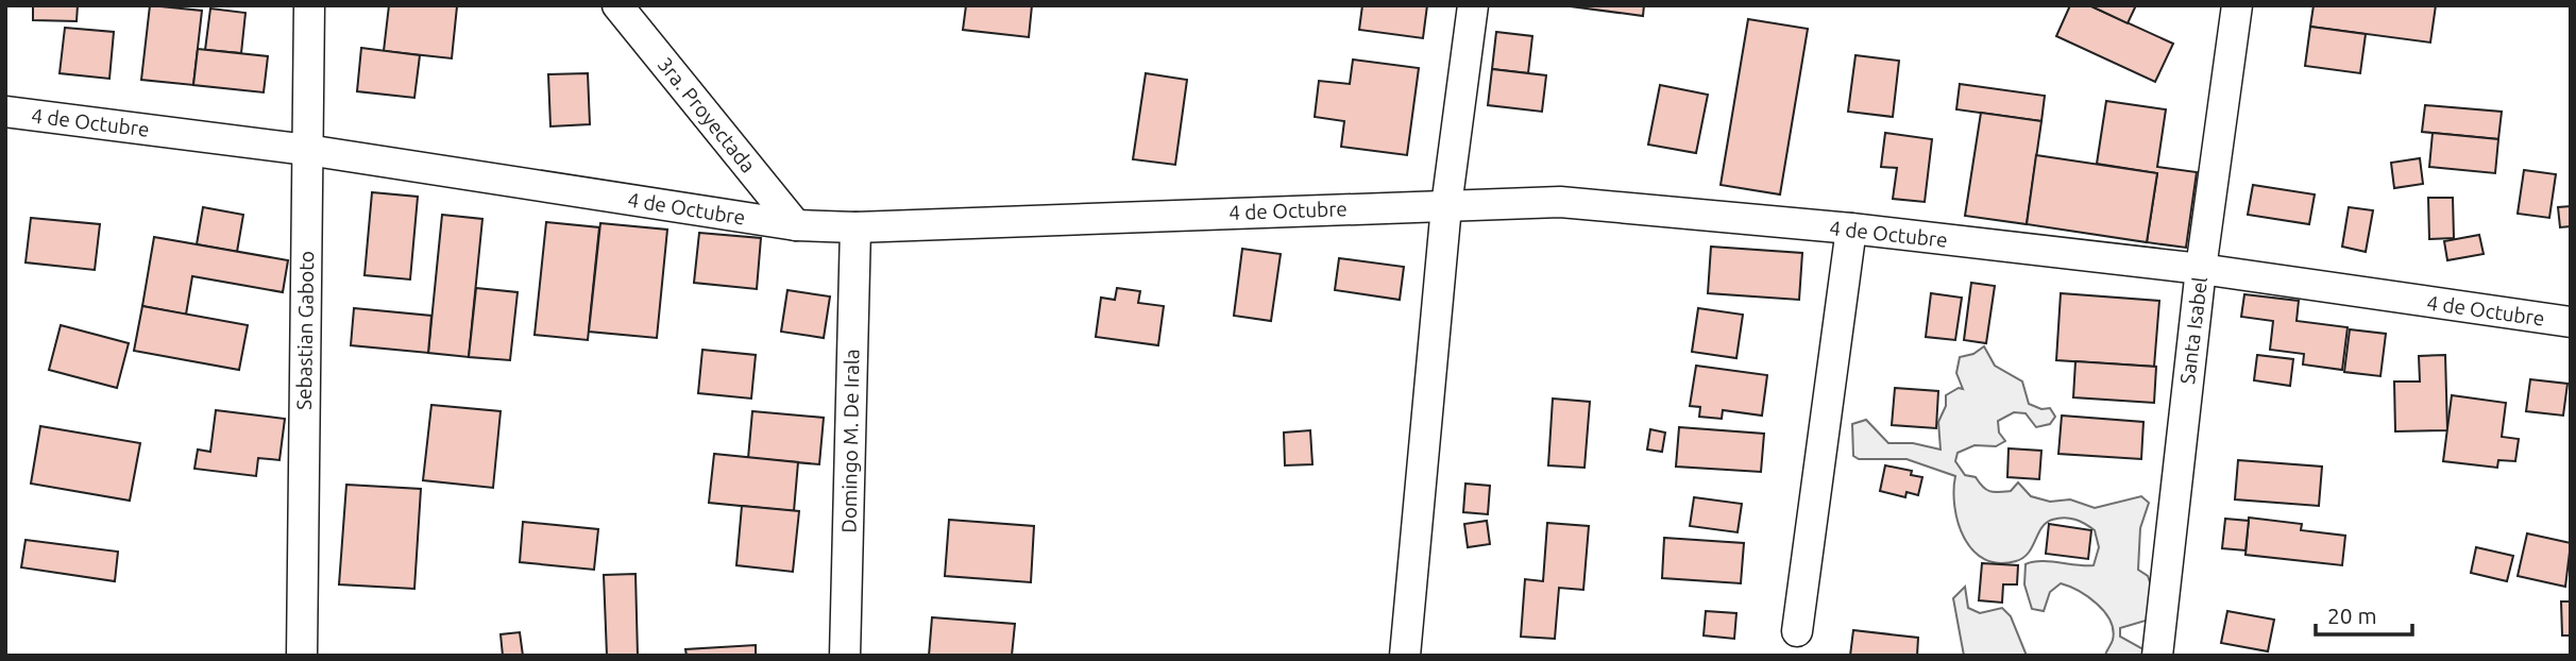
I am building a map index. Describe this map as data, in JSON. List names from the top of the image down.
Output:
{
  "streets": {
    "street": [
      "3ra. Proyectada",
      "4 de Octubre",
      "Sebastian Gaboto",
      "Santa Isabel",
      "Domingo M. De Irala"
    ]
  },
  "crossings": [
    ["3ra. Proyectada", "4 de Octubre"],
    ["4 de Octubre", "Sebastian Gaboto"],
    ["4 de Octubre", "Santa Isabel"],
    ["4 de Octubre", "Domingo M. De Irala"]
  ],
  "scale_bar": "20 m"
}
